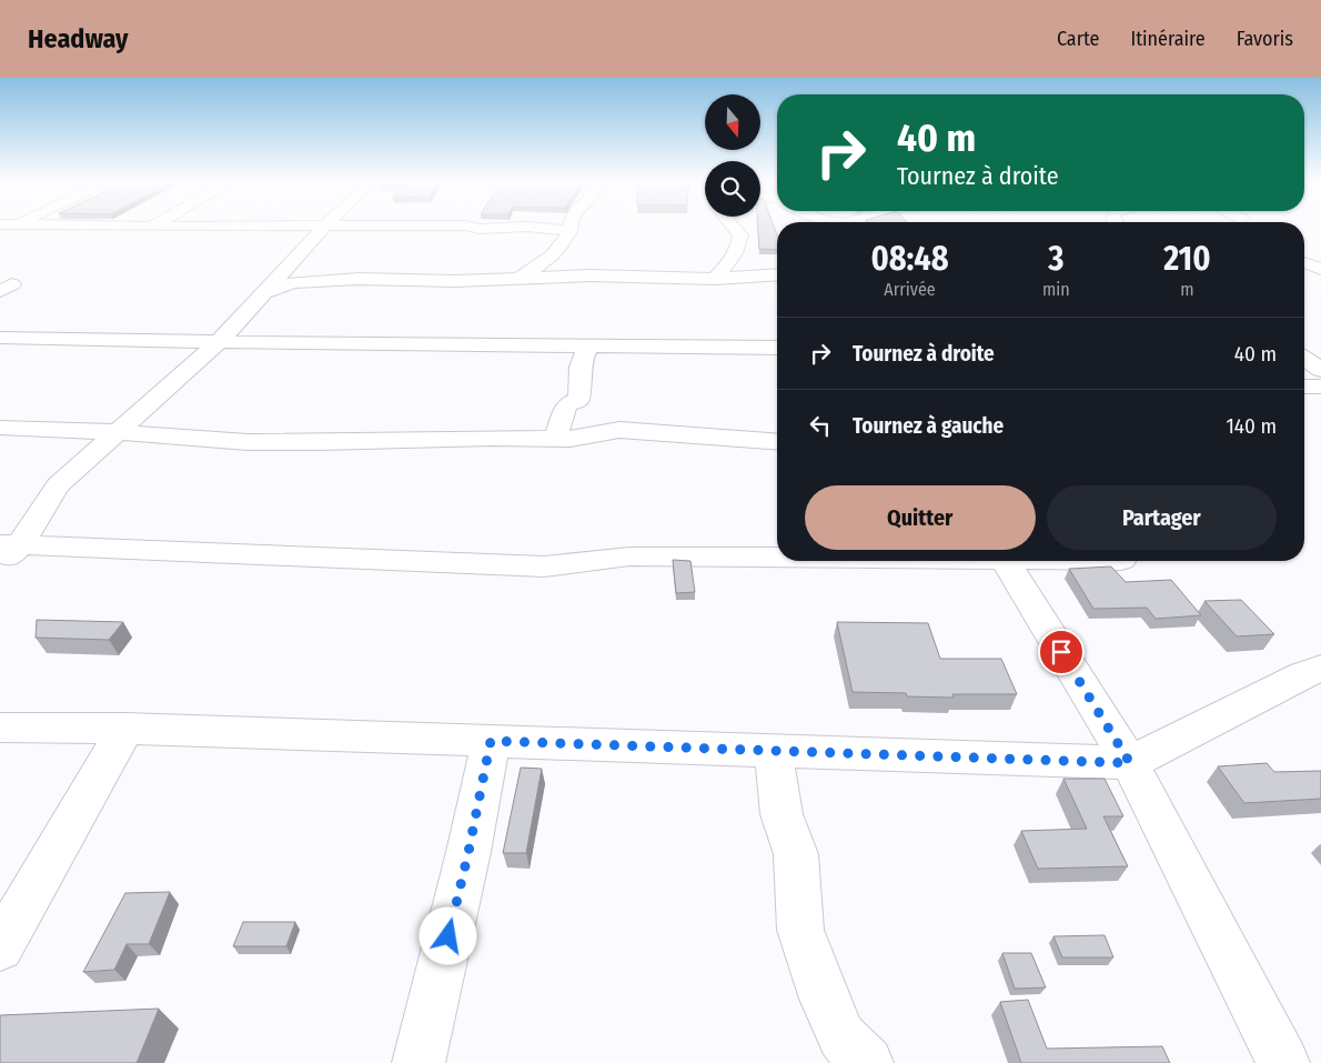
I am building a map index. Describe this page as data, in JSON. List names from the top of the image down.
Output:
{
  "north": "bottom",
  "page": {
    "header": "Headway",
    "nav": ["Carte", "Itinéraire", "Favoris"],
    "turn": ["40 m", "Tournez à droite"],
    "eta": [
      "08:48",
      "Arrivée",
      "3",
      "min",
      "210",
      "m"
    ],
    "list": [
      {
        "name": "Tournez à droite",
        "value": "40 m"
      },
      {
        "name": "Tournez à gauche",
        "value": "140 m"
      }
    ],
    "buttons": ["Quitter", "Partager"]
  }
}
